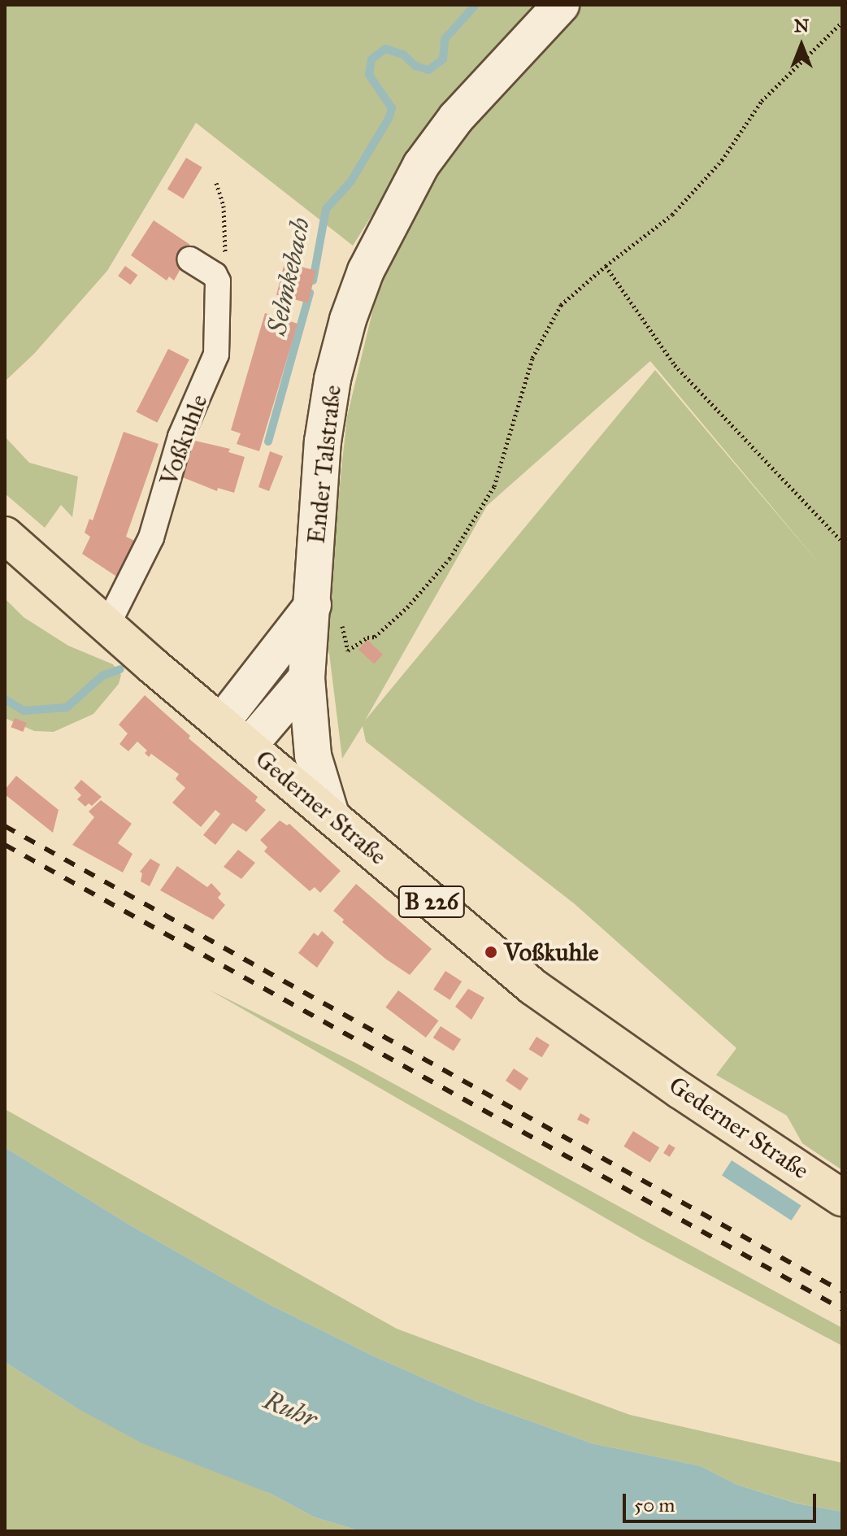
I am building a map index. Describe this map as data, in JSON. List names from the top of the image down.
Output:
{
  "streets": {
    "main road": ["Ender Talstraße", "Gederner Straße", "B 226"],
    "street": ["Voßkuhle"]
  },
  "crossings": [
    ["Voßkuhle", "Gederner Straße"],
    ["Ender Talstraße", "Gederner Straße"]
  ],
  "water": ["Selmkebach", "Ruhr"],
  "places": ["Voßkuhle"],
  "scale_bar": "50 m",
  "north": "top"
}
